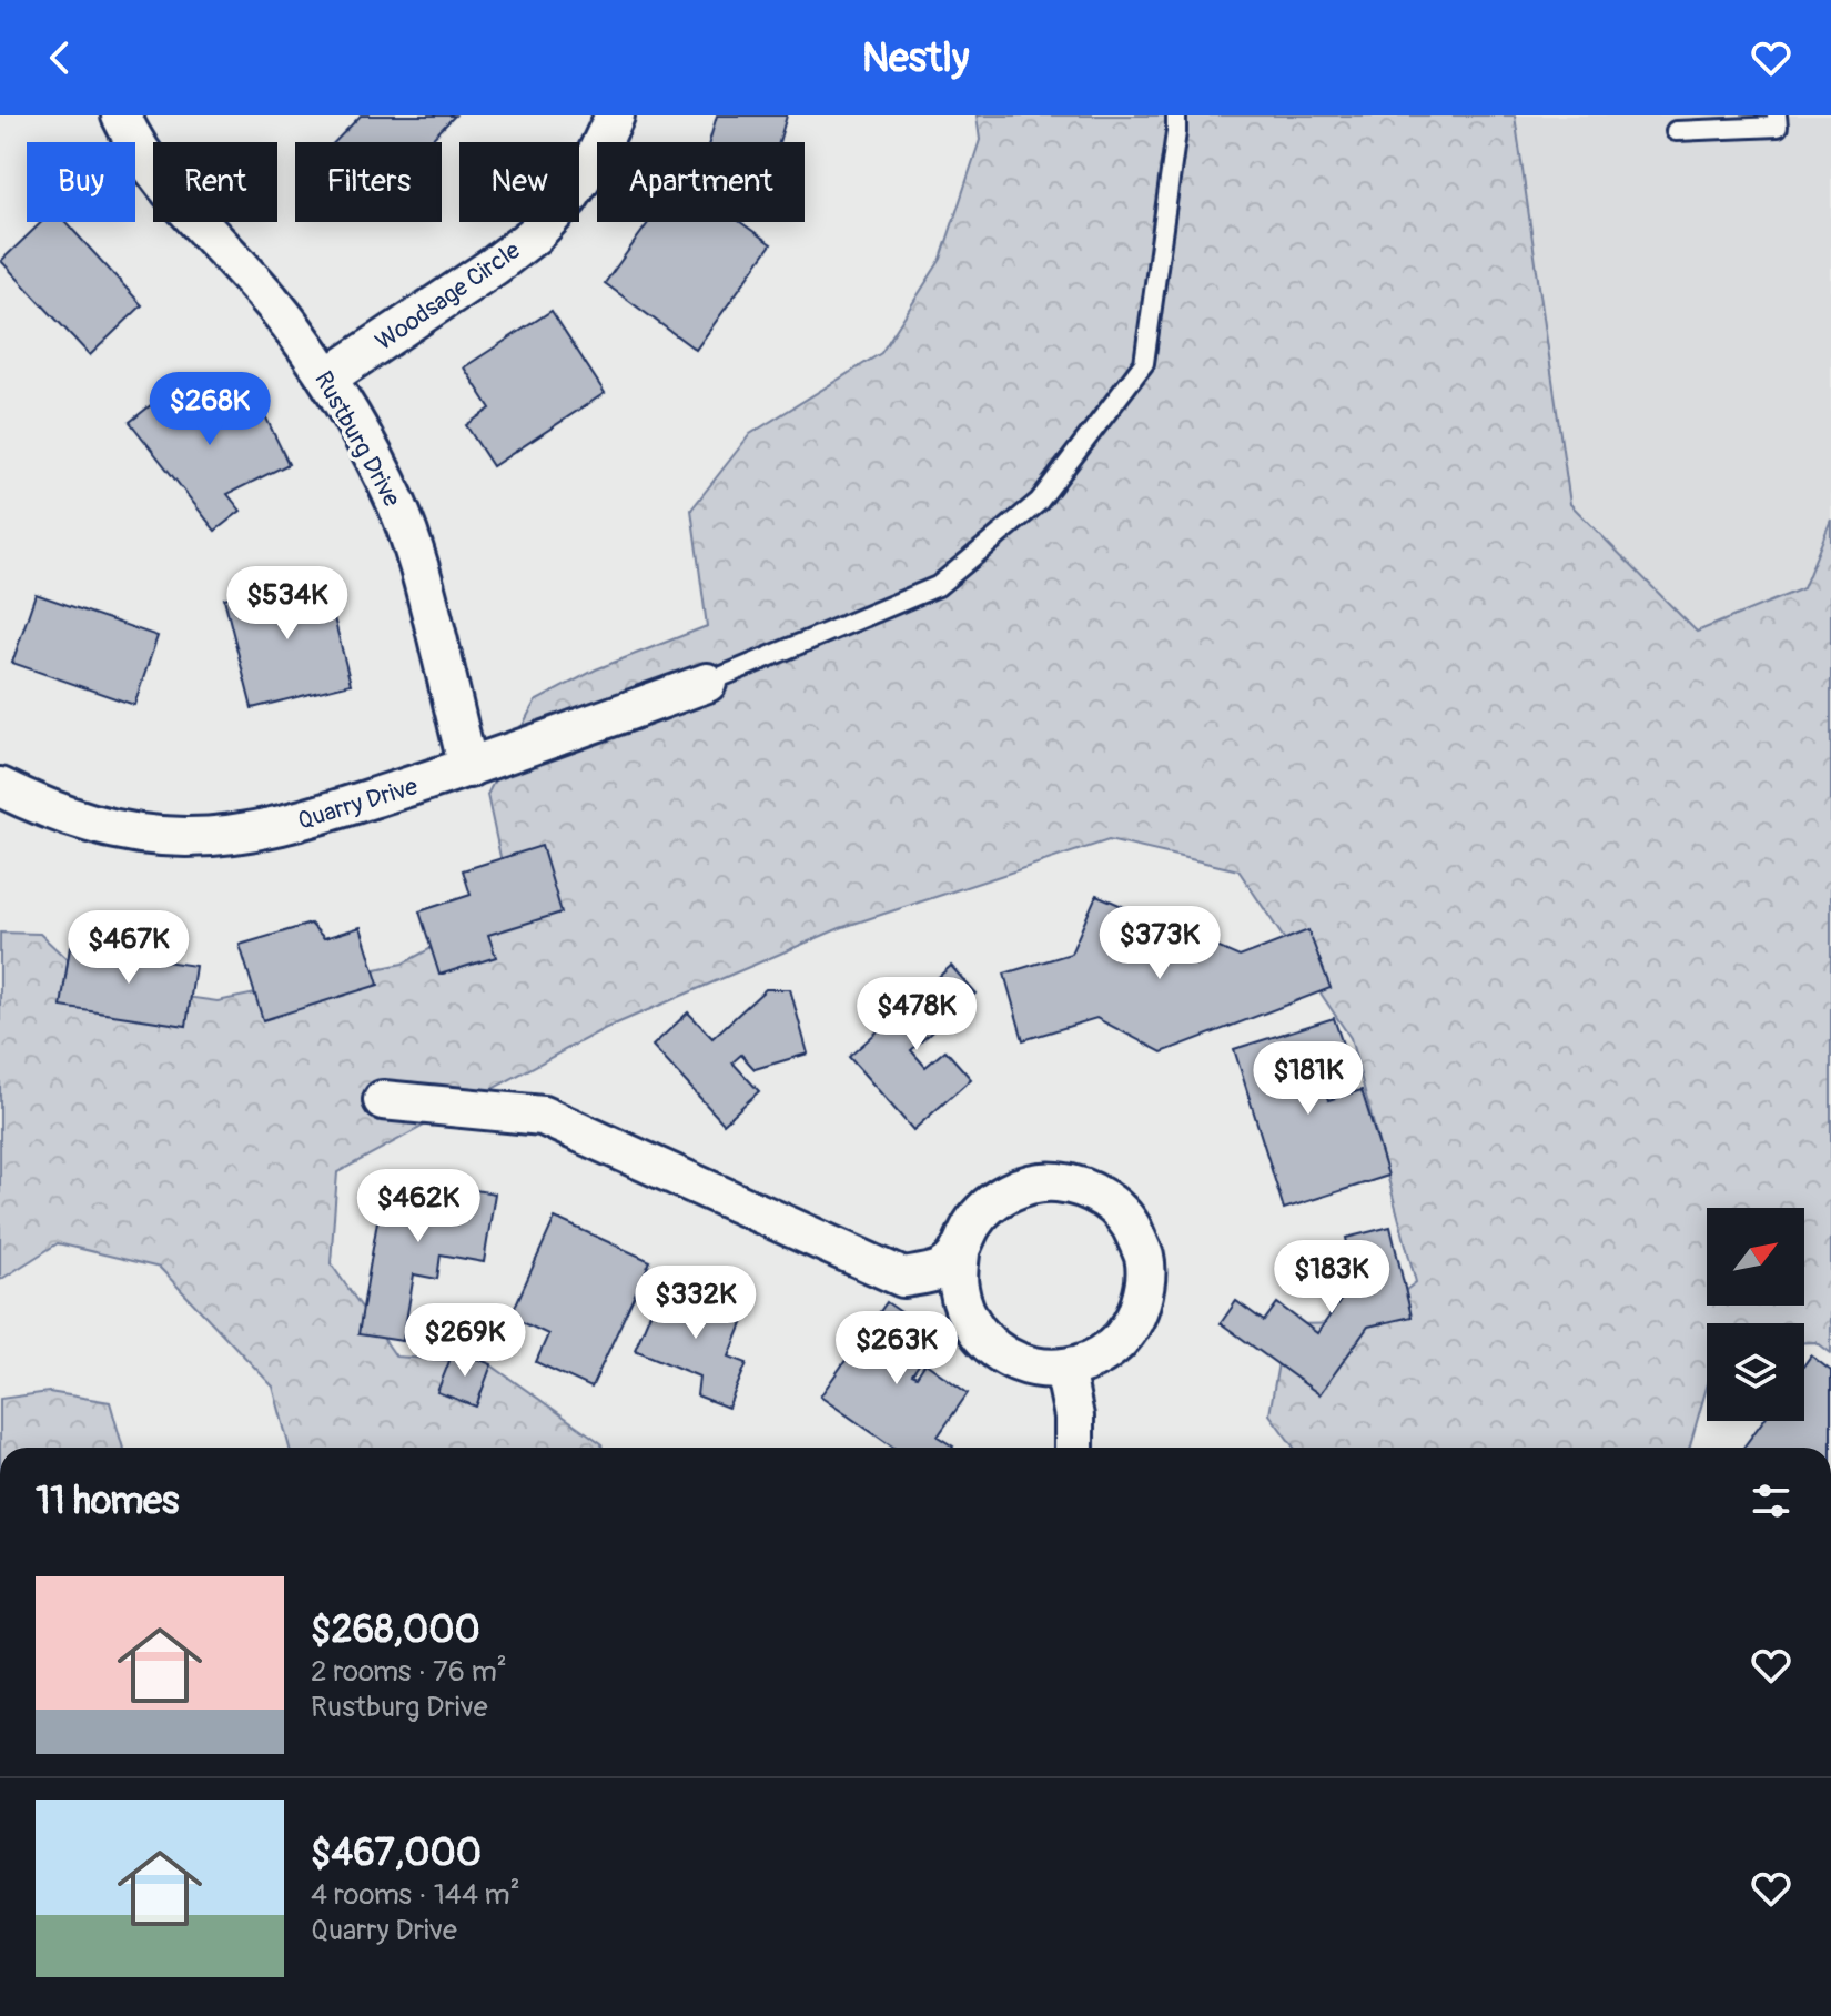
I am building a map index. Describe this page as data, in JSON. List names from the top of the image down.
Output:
{
  "streets": {
    "street": ["Woodsage Circle", "Rustburg Drive", "Quarry Drive"]
  },
  "crossings": [
    ["Woodsage Circle", "Rustburg Drive"],
    ["Rustburg Drive", "Quarry Drive"]
  ],
  "north": "top right",
  "page": {
    "header": "Nestly",
    "chip": [
      "Buy",
      "Rent",
      "Filters",
      "New",
      "Apartment"
    ],
    "price": [
      "$268K",
      "$534K",
      "$373K",
      "$467K",
      "$478K",
      "$181K",
      "$462K",
      "$183K",
      "$332K",
      "$269K",
      "$263K"
    ],
    "heading": "11 homes",
    "list": [
      {
        "name": "$268,000",
        "note": "2 rooms · 76 m² · Rustburg Drive"
      },
      {
        "name": "$467,000",
        "note": "4 rooms · 144 m² · Quarry Drive"
      }
    ]
  }
}
